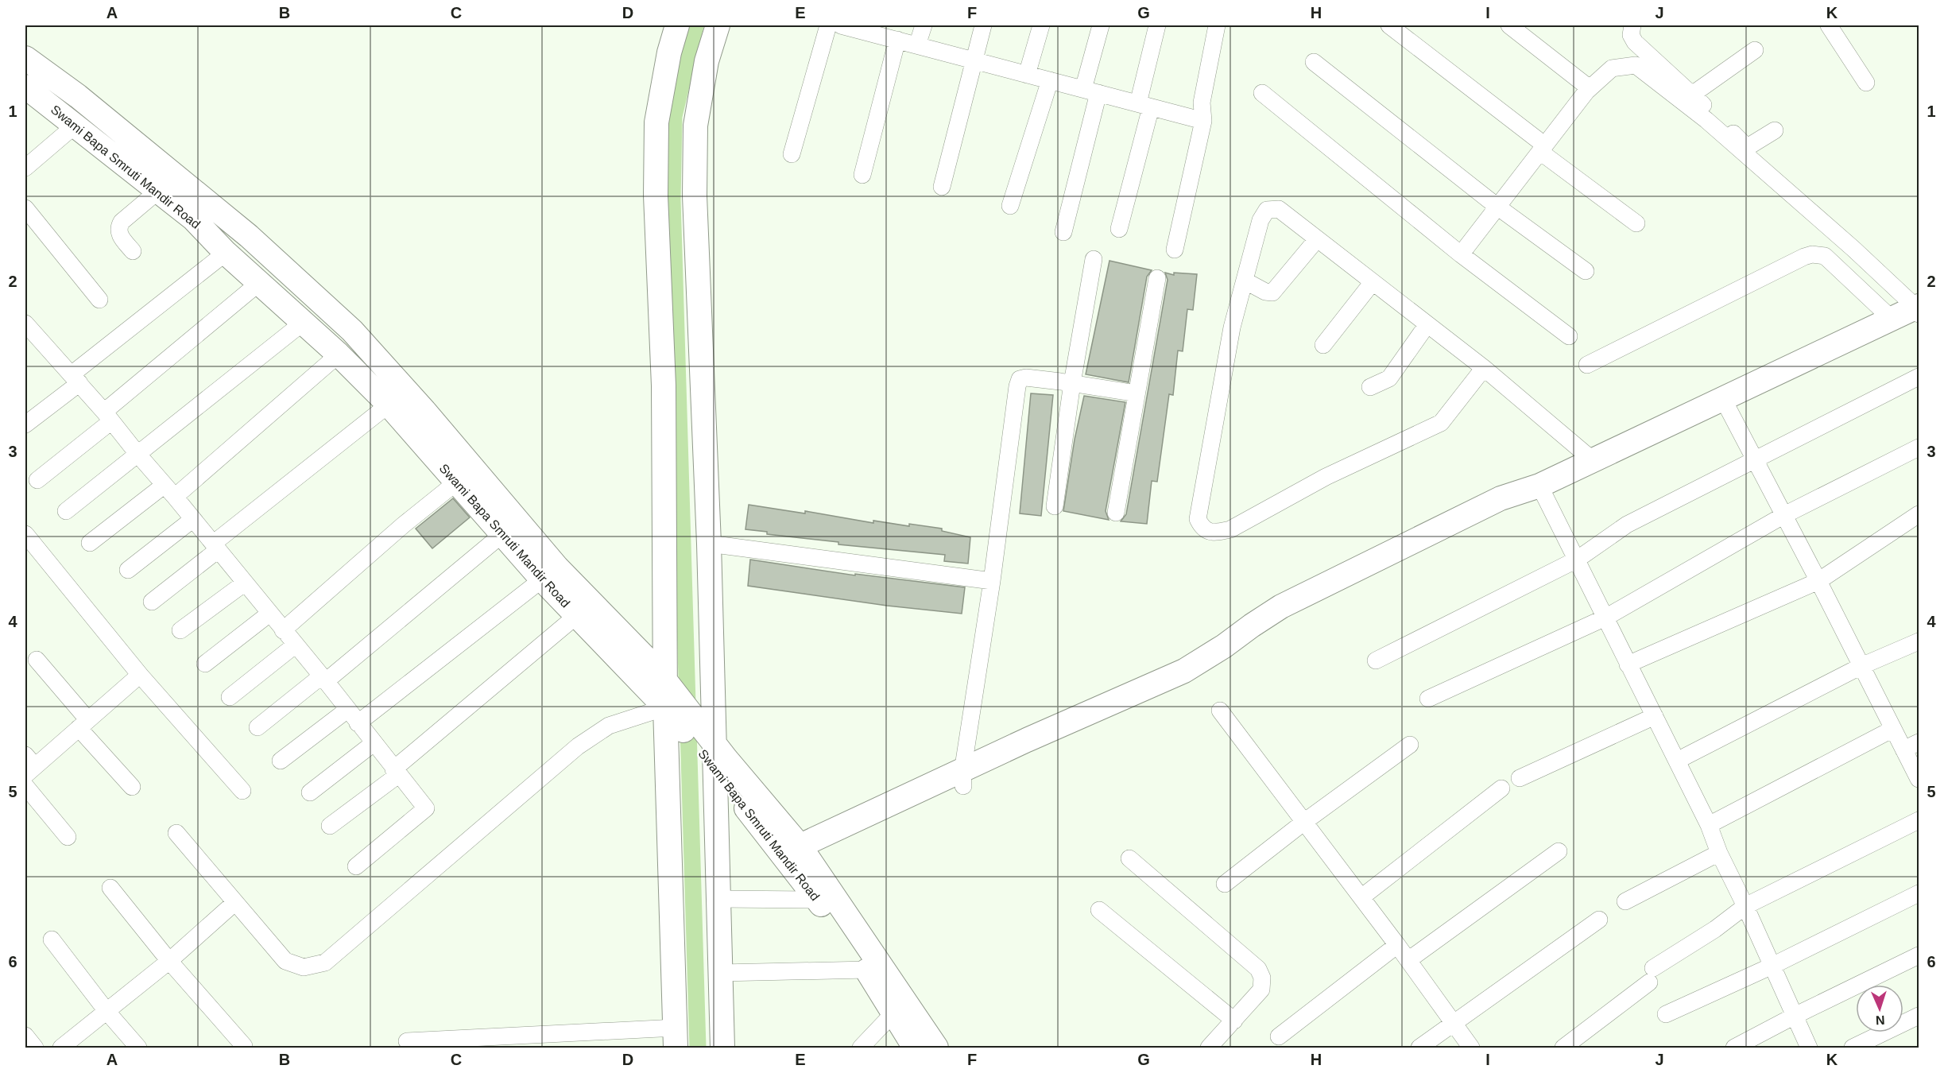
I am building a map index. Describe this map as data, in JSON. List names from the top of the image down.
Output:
{
  "streets": {
    "street": ["Swami Bapa Smruti Mandir Road"]
  },
  "north": "bottom",
  "grid": {
    "columns": [
      "A",
      "B",
      "C",
      "D",
      "E",
      "F",
      "G",
      "H",
      "I",
      "J",
      "K"
    ],
    "rows": [
      "1",
      "2",
      "3",
      "4",
      "5",
      "6"
    ]
  }
}
